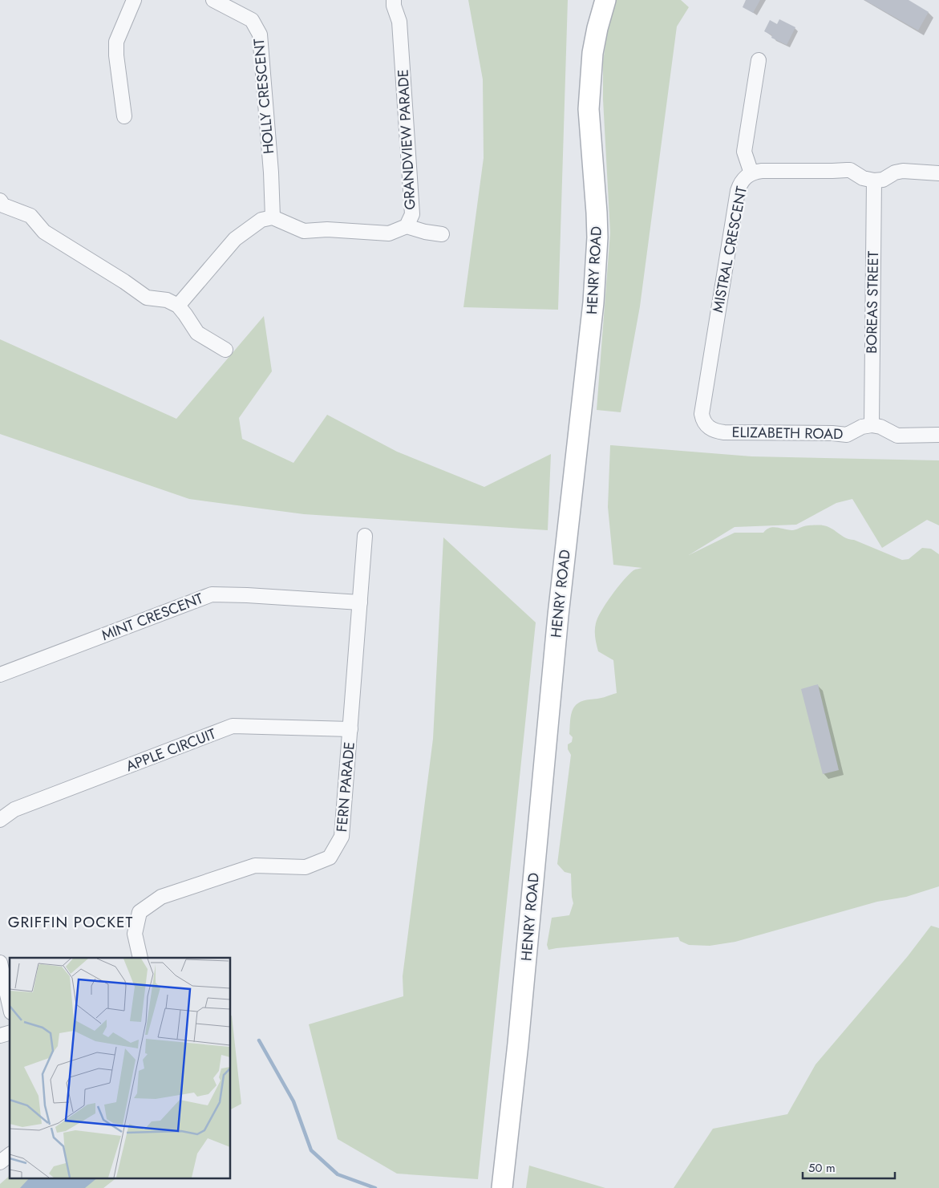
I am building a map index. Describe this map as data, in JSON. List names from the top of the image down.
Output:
{
  "streets": {
    "main road": ["HENRY ROAD"],
    "street": [
      "HOLLY CRESCENT",
      "GRANDVIEW PARADE",
      "MISTRAL CRESCENT",
      "BOREAS STREET",
      "ELIZABETH ROAD",
      "MINT CRESCENT",
      "APPLE CIRCUIT",
      "FERN PARADE"
    ]
  },
  "crossings": [
    ["HOLLY CRESCENT", "GRANDVIEW PARADE"],
    ["MISTRAL CRESCENT", "BOREAS STREET"],
    ["MISTRAL CRESCENT", "ELIZABETH ROAD"],
    ["BOREAS STREET", "ELIZABETH ROAD"],
    ["MINT CRESCENT", "FERN PARADE"],
    ["APPLE CIRCUIT", "FERN PARADE"]
  ],
  "districts": ["GRIFFIN POCKET"],
  "scale_bar": "50 m"
}
